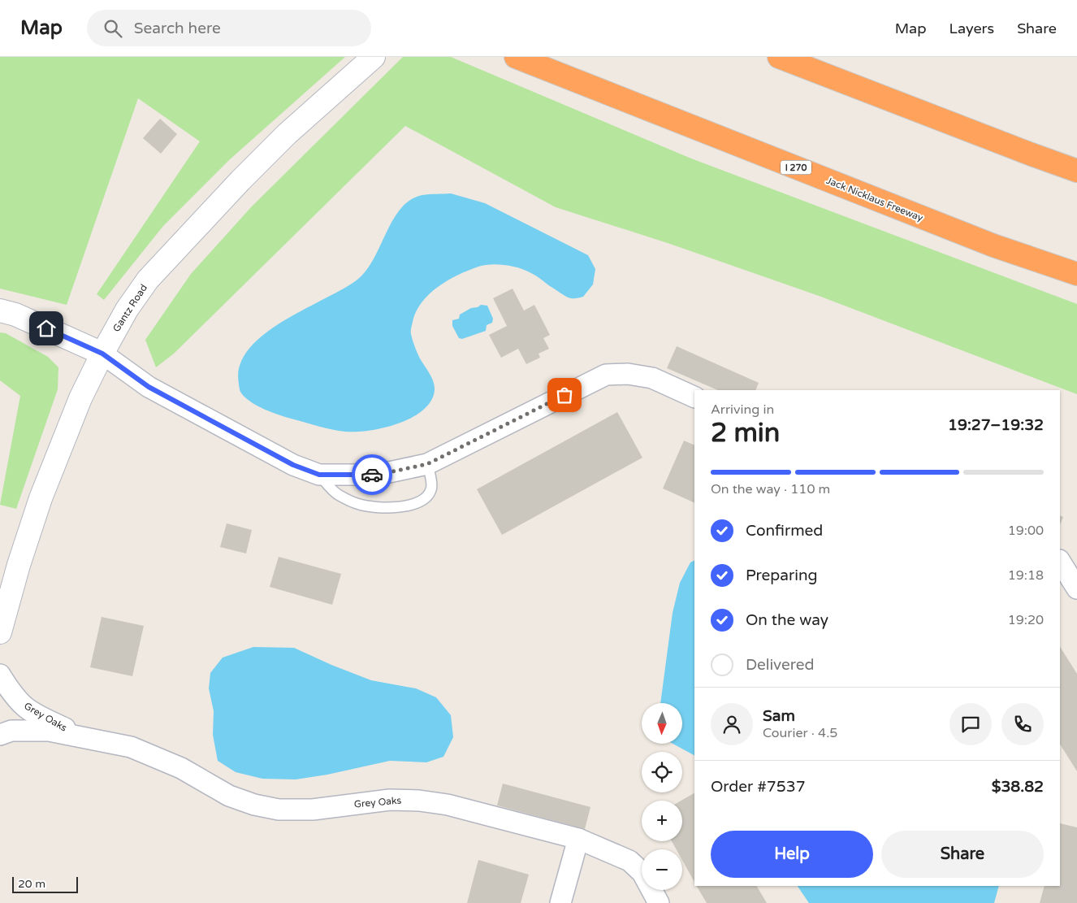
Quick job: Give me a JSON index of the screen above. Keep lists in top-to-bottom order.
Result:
{
  "streets": {
    "highway": ["I 270", "Jack Nicklaus Freeway"],
    "main road": ["Gantz Road"],
    "street": ["Grey Oaks"]
  },
  "scale_bar": "20 m",
  "north": "bottom",
  "page": {
    "header": "Map",
    "search": "Search here",
    "nav": ["Map", "Layers", "Share"],
    "heading": ["2 min", "Arriving in", "19:27–19:32"],
    "panel": [
      "Sam",
      "Courier · 4.5",
      "Order #7537",
      "$38.82"
    ],
    "bar": "On the way · 110 m",
    "list": [
      ["Confirmed", "19:00"],
      ["Preparing", "19:18"],
      ["On the way", "19:20"],
      "Delivered"
    ],
    "map_buttons": ["+", "−"],
    "buttons": ["Help", "Share"],
    "scale": "20 m"
  }
}
